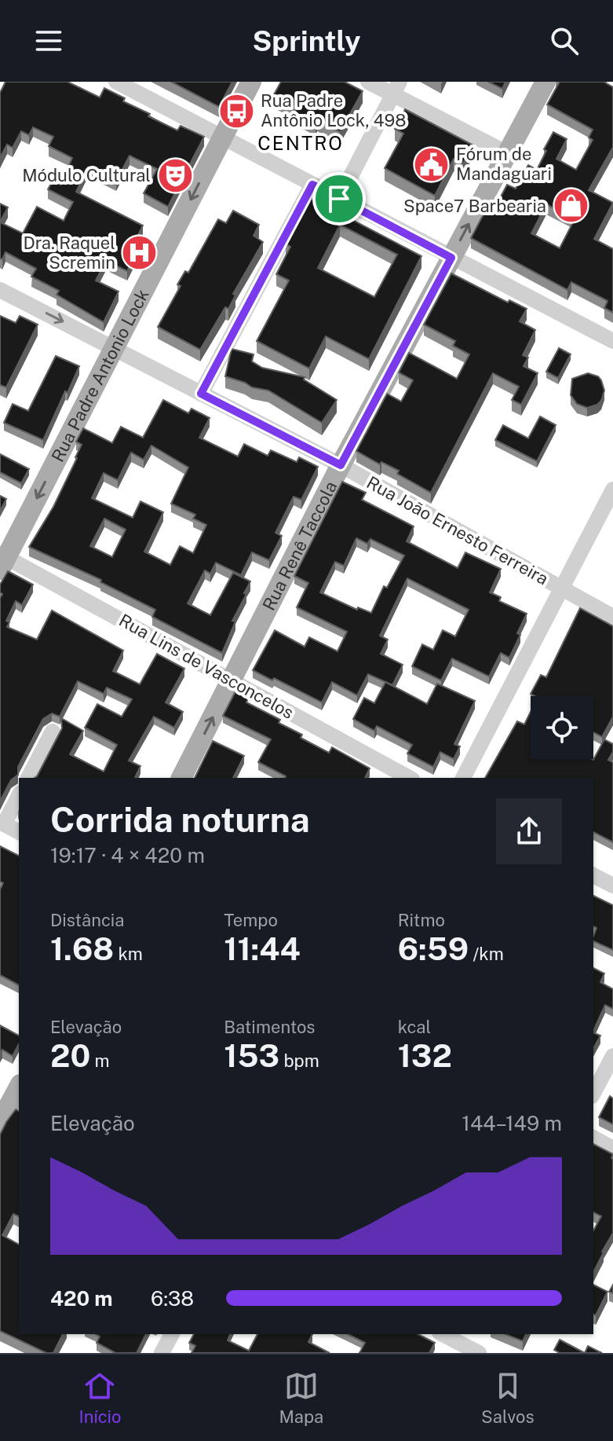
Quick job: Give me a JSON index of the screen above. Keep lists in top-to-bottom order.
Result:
{
  "streets": {
    "main road": ["Rua Padre Antonio Lock", "Rua Renê Taccola"],
    "street": ["Rua João Ernesto Ferreira", "Rua Lins de Vasconcelos"]
  },
  "crossings": [
    ["Rua Padre Antonio Lock", "Rua João Ernesto Ferreira"],
    ["Rua Padre Antonio Lock", "Rua Lins de Vasconcelos"],
    ["Rua João Ernesto Ferreira", "Rua Renê Taccola"],
    ["Rua Renê Taccola", "Rua Lins de Vasconcelos"]
  ],
  "one_way": ["Rua Padre Antonio Lock"],
  "districts": ["CENTRO"],
  "places": {
    "bus stop": ["Rua Padre Antônio Lock, 498"],
    "public building": ["Fórum de Mandaguari"],
    "theatre": ["Módulo Cultural"],
    "shop": ["Space7 Barbearia"],
    "hospital": ["Dra. Raquel Scremin"]
  },
  "page": {
    "header": "Sprintly",
    "heading": ["Corrida noturna", "19:17 · 4 × 420 m"],
    "stats": [
      ["Distância", "1.68 km"],
      ["Tempo", "11:44"],
      ["Ritmo", "6:59 /km"],
      ["Elevação", "20 m"],
      ["Batimentos", "153 bpm"],
      ["kcal", "132"]
    ],
    "chart": ["Elevação", "144–149 m"],
    "list": [
      {
        "name": "420 m",
        "note": "6:38"
      }
    ],
    "tabs": ["Início", "Mapa", "Salvos"]
  }
}
